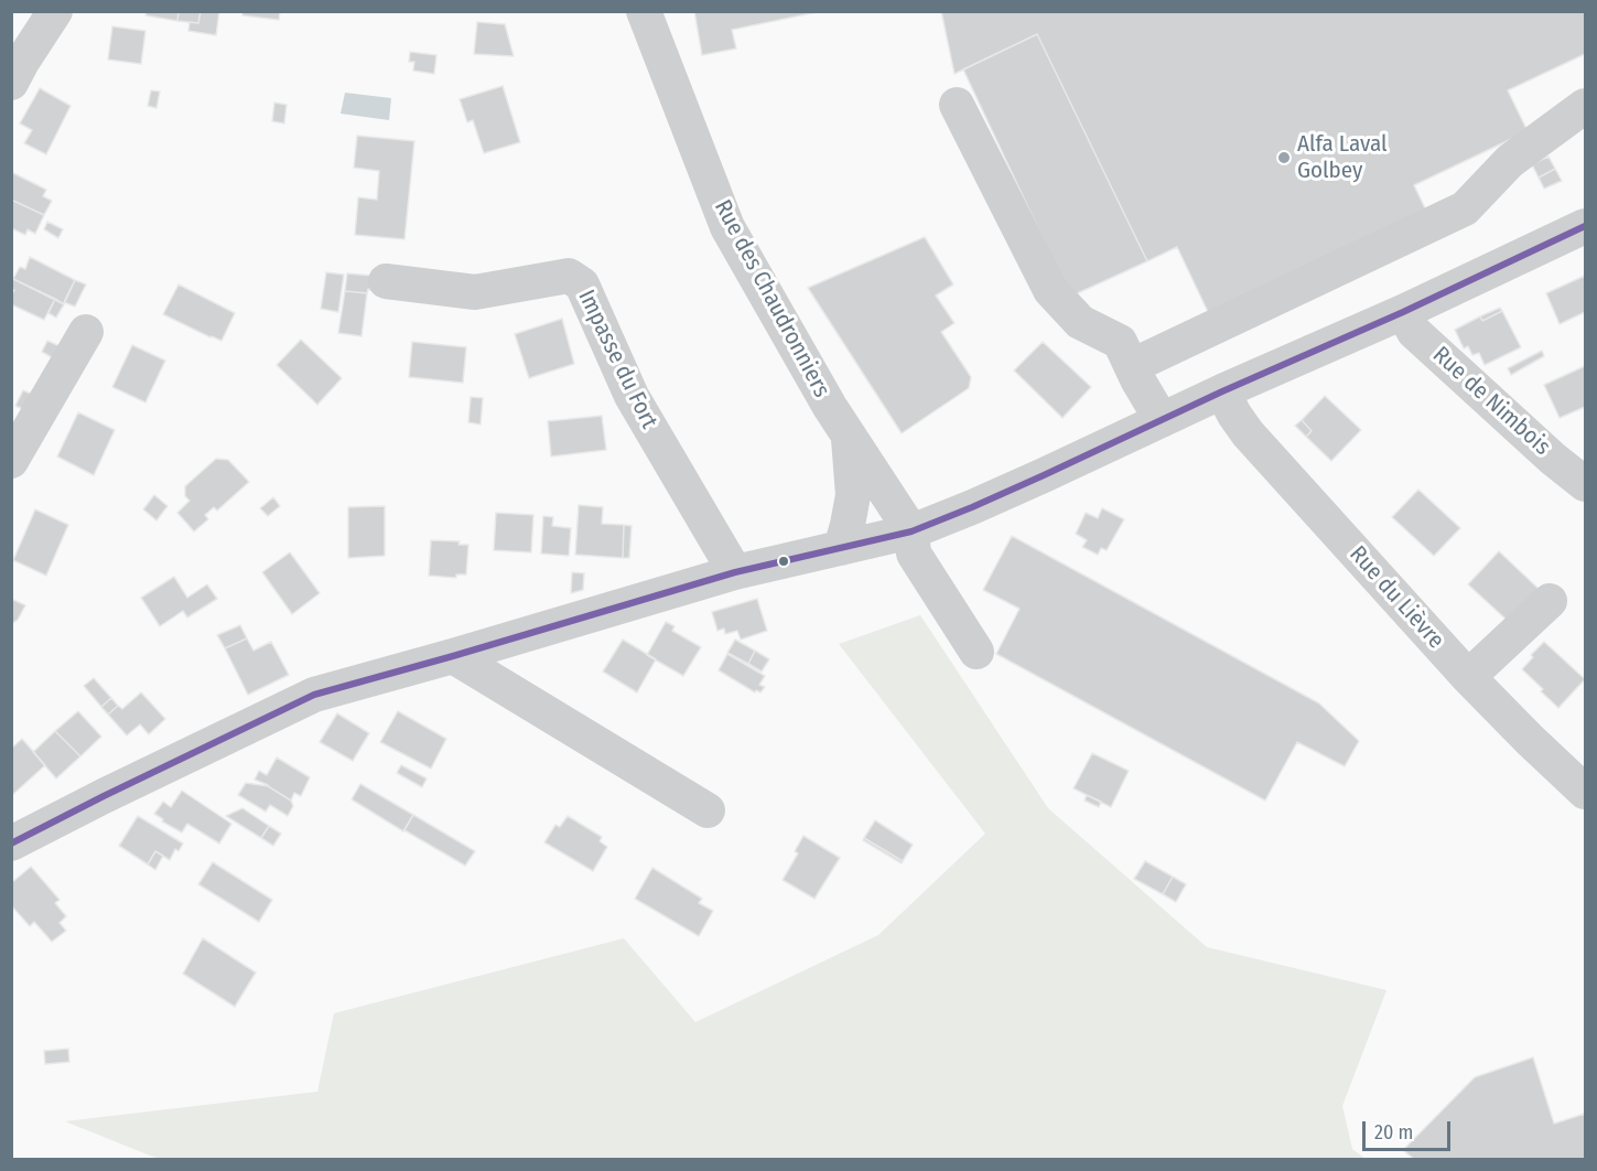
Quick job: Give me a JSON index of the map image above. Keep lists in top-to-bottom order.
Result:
{
  "streets": {
    "street": [
      "Rue des Chaudronniers",
      "Impasse du Fort",
      "Rue de Nimbois",
      "Rue du Lièvre"
    ]
  },
  "places": ["Alfa Laval Golbey"],
  "scale_bar": "20 m"
}
